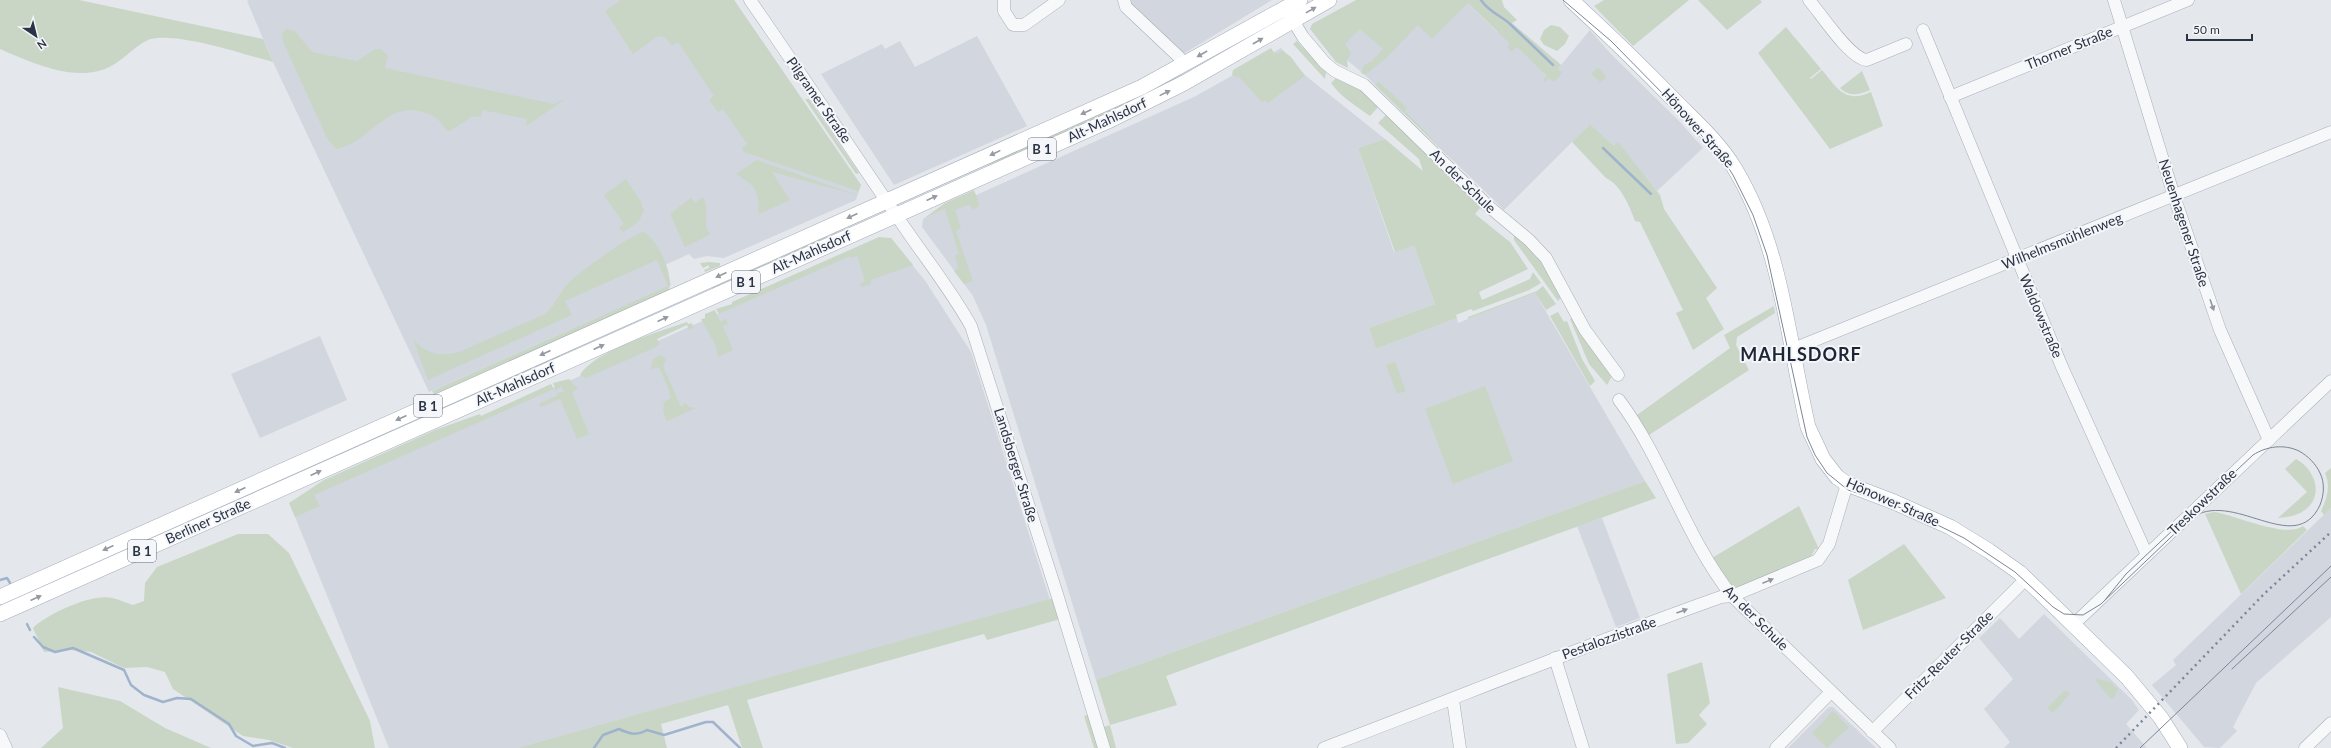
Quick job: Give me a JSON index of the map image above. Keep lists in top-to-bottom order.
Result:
{
  "streets": {
    "main road": [
      "Alt-Mahlsdorf",
      "Hönower Straße",
      "B 1",
      "Berliner Straße"
    ],
    "street": [
      "Thorner Straße",
      "Pilgramer Straße",
      "An der Schule",
      "Neuenhagener Straße",
      "Wilhelmsmühlenweg",
      "Waldowstraße",
      "Landsberger Straße",
      "Treskowstraße",
      "Pestalozzistraße",
      "Fritz-Reuter-Straße"
    ]
  },
  "crossings": [
    ["Thorner Straße", "Neuenhagener Straße"],
    ["Thorner Straße", "Waldowstraße"],
    ["Pilgramer Straße", "Alt-Mahlsdorf"],
    ["Pilgramer Straße", "Landsberger Straße"],
    ["Alt-Mahlsdorf", "An der Schule"],
    ["Alt-Mahlsdorf", "Landsberger Straße"],
    ["Alt-Mahlsdorf", "Berliner Straße"],
    ["Hönower Straße", "Wilhelmsmühlenweg"],
    ["Hönower Straße", "Treskowstraße"],
    ["Hönower Straße", "Pestalozzistraße"],
    ["Hönower Straße", "Fritz-Reuter-Straße"],
    ["An der Schule", "Pestalozzistraße"],
    ["An der Schule", "Fritz-Reuter-Straße"],
    ["Neuenhagener Straße", "Wilhelmsmühlenweg"],
    ["Neuenhagener Straße", "Treskowstraße"],
    ["Wilhelmsmühlenweg", "Waldowstraße"],
    ["Waldowstraße", "Treskowstraße"]
  ],
  "one_way": ["Neuenhagener Straße", "Pestalozzistraße"],
  "districts": ["MAHLSDORF"],
  "scale_bar": "50 m",
  "north": "bottom right"
}
